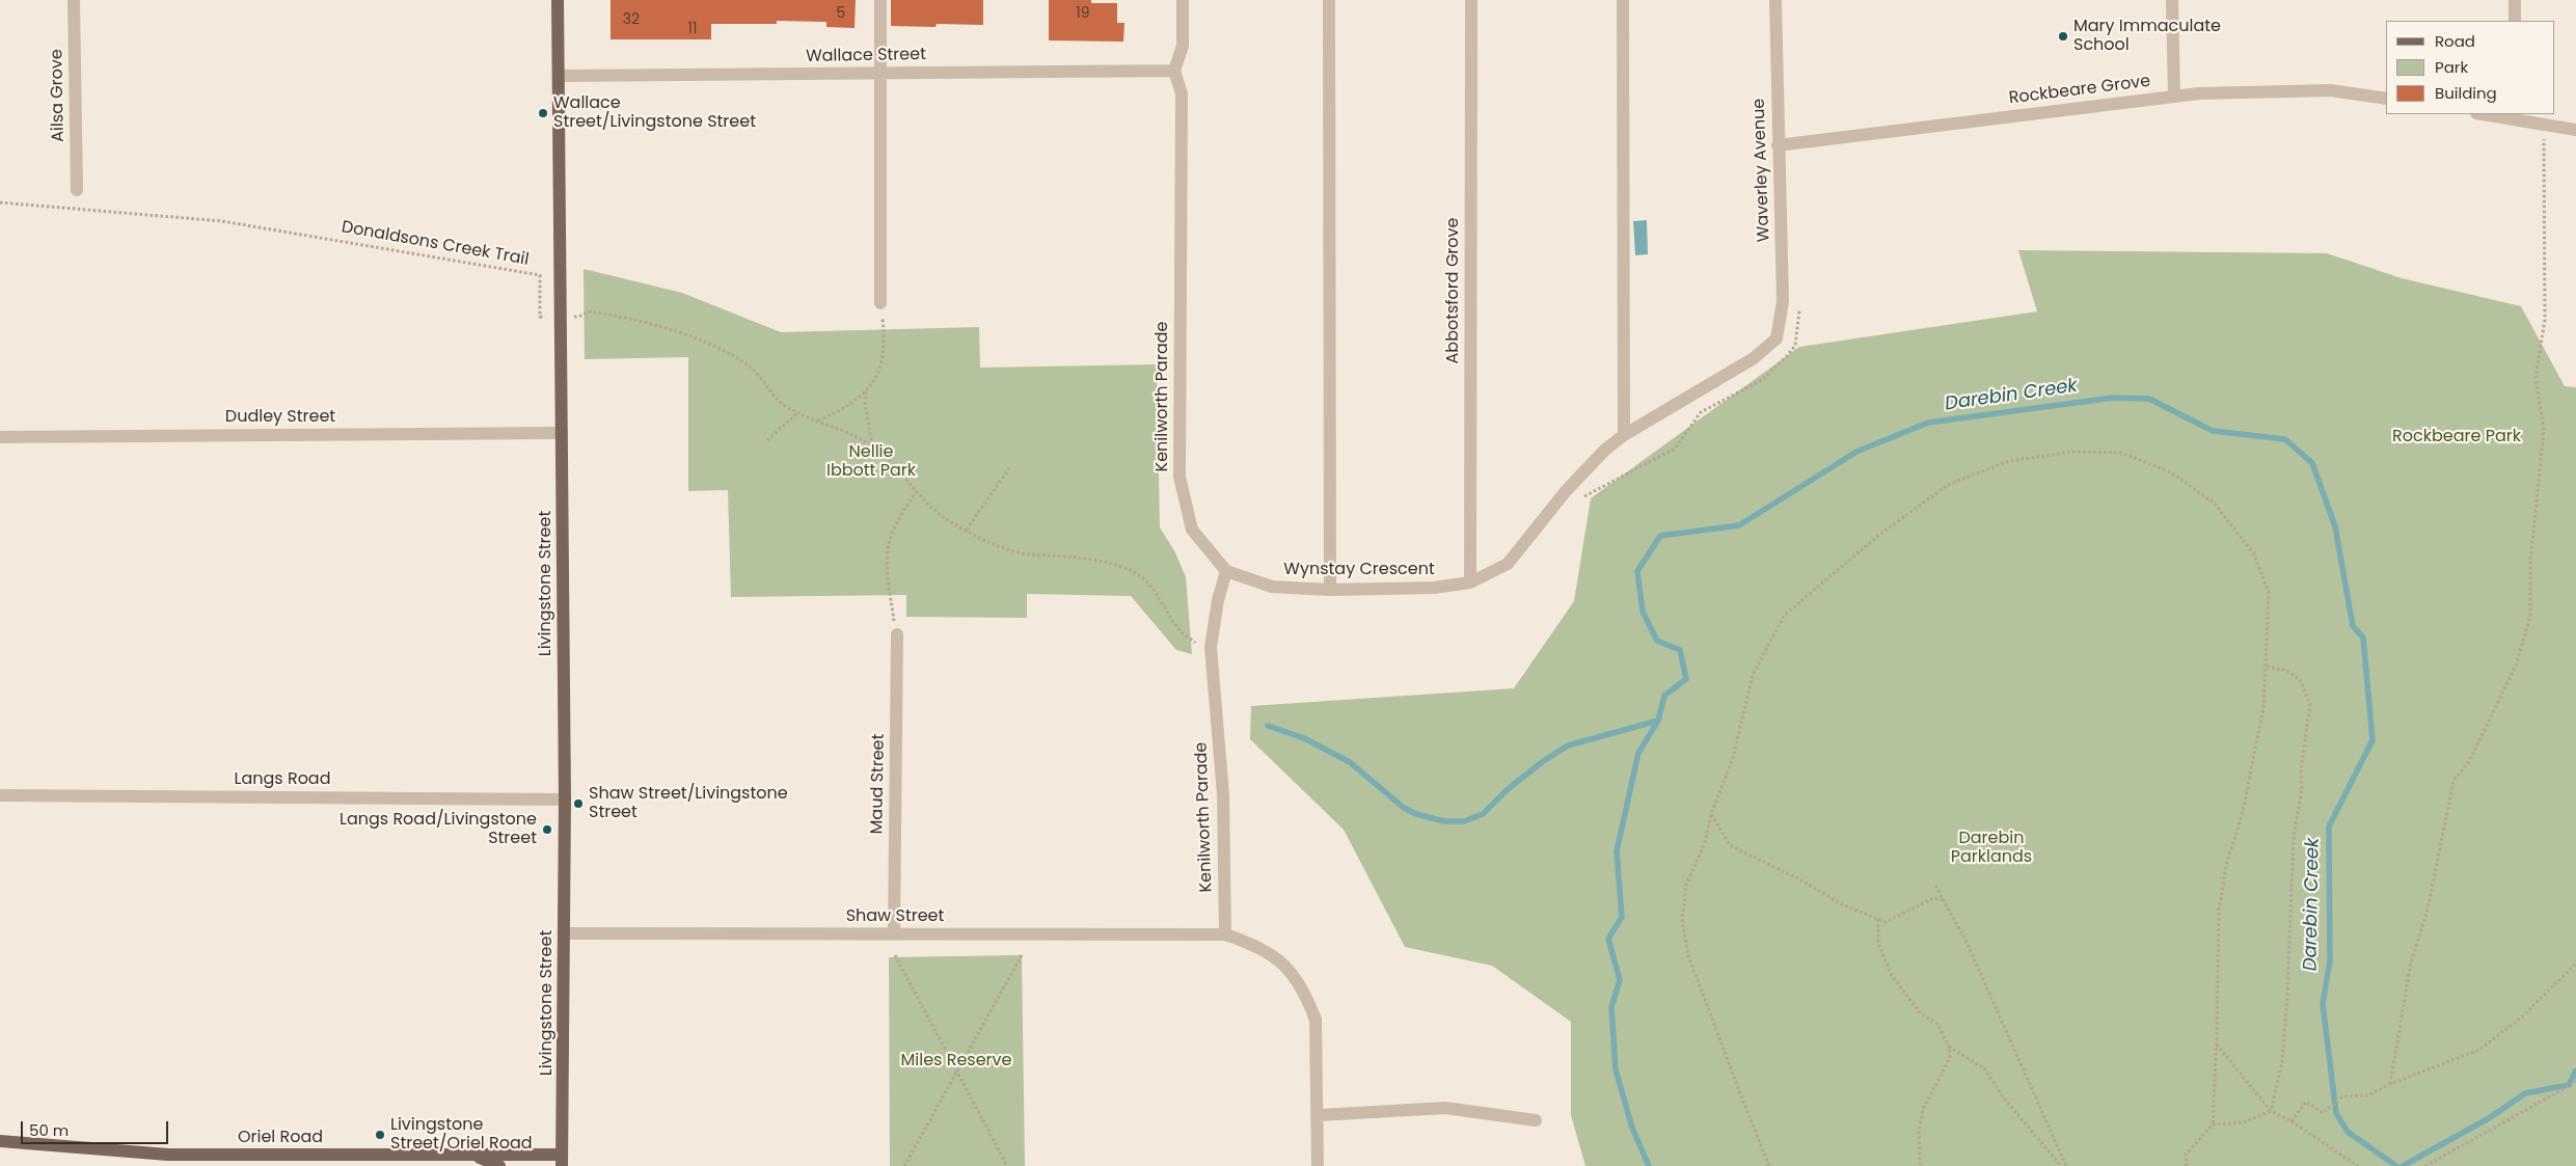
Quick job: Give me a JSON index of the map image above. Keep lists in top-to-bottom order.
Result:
{
  "streets": {
    "main road": ["Livingstone Street", "Oriel Road"],
    "street": [
      "Wallace Street",
      "Rockbeare Grove",
      "Ailsa Grove",
      "Waverley Avenue",
      "Abbotsford Grove",
      "Kenilworth Parade",
      "Dudley Street",
      "Wynstay Crescent",
      "Langs Road",
      "Maud Street",
      "Shaw Street"
    ],
    "path": ["Donaldsons Creek Trail"]
  },
  "crossings": [
    ["Wallace Street", "Kenilworth Parade"],
    ["Wallace Street", "Livingstone Street"],
    ["Rockbeare Grove", "Waverley Avenue"],
    ["Waverley Avenue", "Wynstay Crescent"],
    ["Donaldsons Creek Trail", "Kenilworth Parade"],
    ["Donaldsons Creek Trail", "Livingstone Street"],
    ["Abbotsford Grove", "Wynstay Crescent"],
    ["Kenilworth Parade", "Wynstay Crescent"],
    ["Kenilworth Parade", "Shaw Street"],
    ["Dudley Street", "Livingstone Street"],
    ["Livingstone Street", "Langs Road"],
    ["Livingstone Street", "Shaw Street"],
    ["Livingstone Street", "Oriel Road"],
    ["Maud Street", "Shaw Street"]
  ],
  "water": ["Darebin Creek"],
  "parks": [
    "Rockbeare Park",
    "Nellie Ibbott Park",
    "Darebin Parklands",
    "Miles Reserve"
  ],
  "places": [
    "Mary Immaculate School",
    "Wallace Street/Livingstone Street",
    "Shaw Street/Livingstone Street",
    "Langs Road/Livingstone Street",
    "Livingstone Street/Oriel Road"
  ],
  "house_numbers": [
    "5",
    "19",
    "32",
    "11"
  ],
  "legend": ["Road", "Park", "Building"],
  "scale_bar": "50 m"
}
